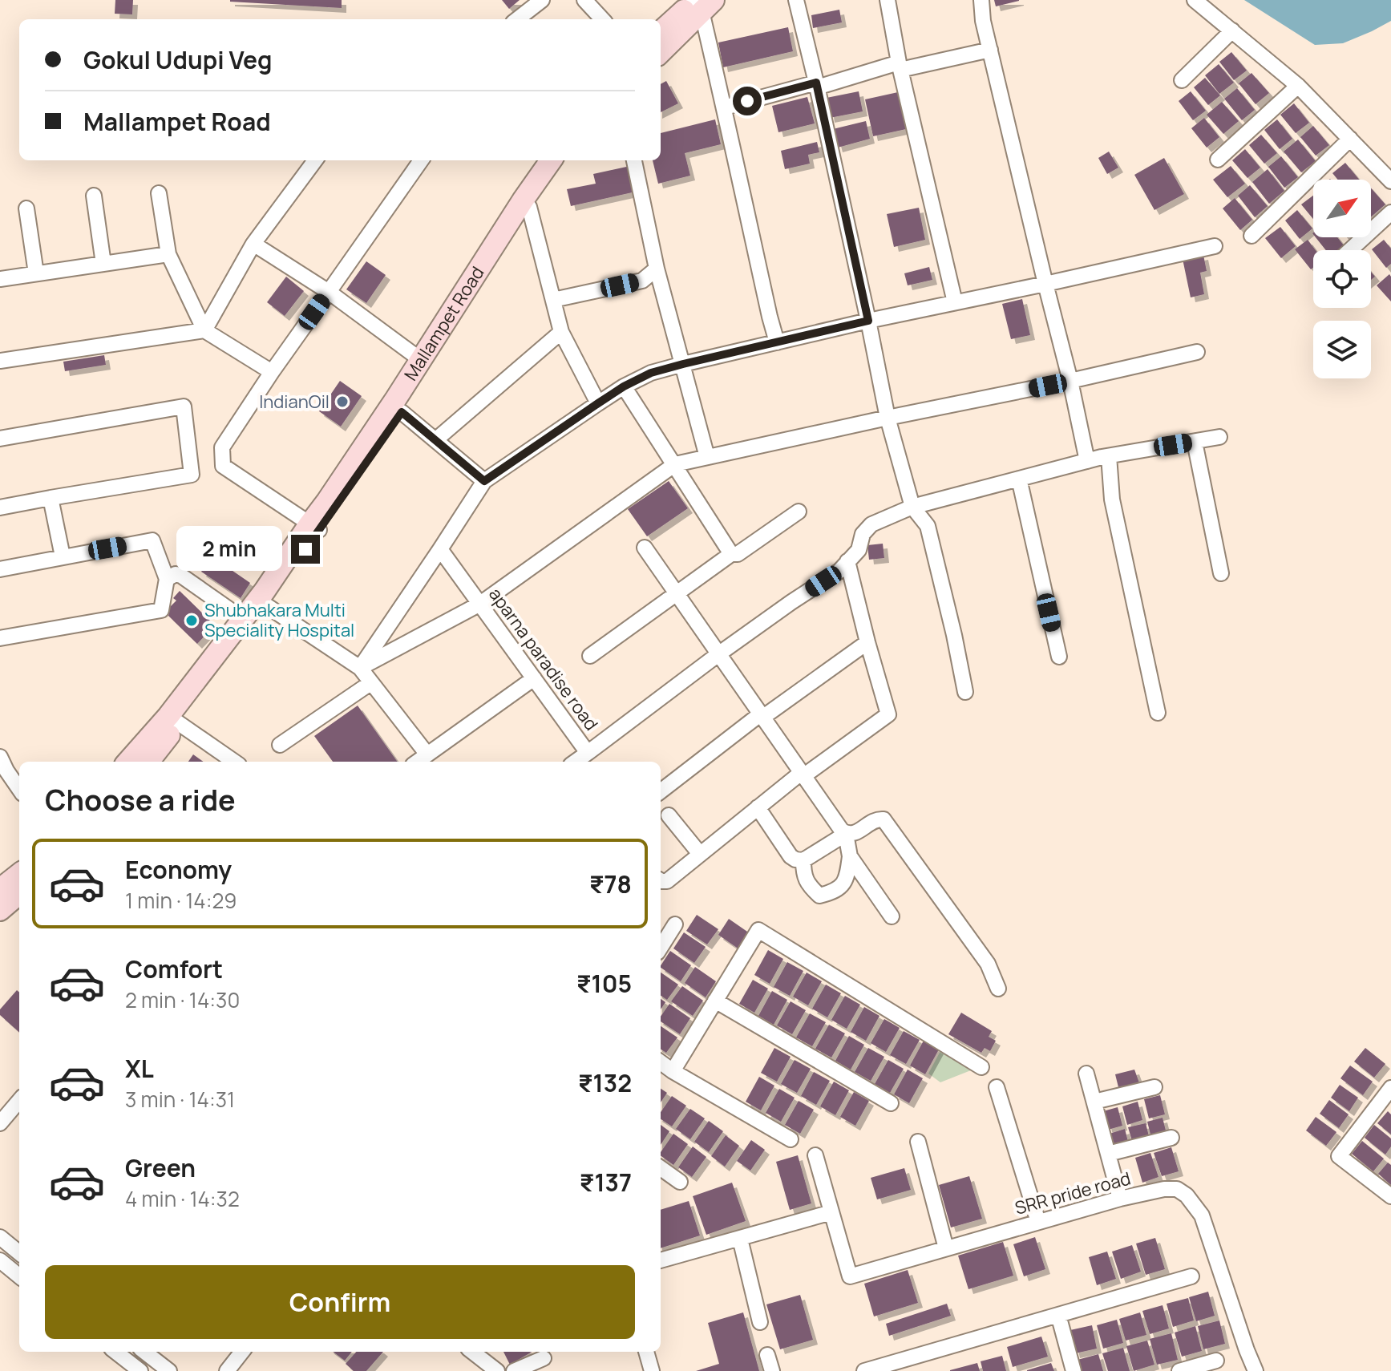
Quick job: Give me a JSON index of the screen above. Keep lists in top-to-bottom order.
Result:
{
  "streets": {
    "main road": ["Mallampet Road"],
    "street": ["aparna paradise road", "SRR pride road"]
  },
  "places": ["IndianOil", "Shubhakara Multi Speciality Hospital"],
  "north": "top right",
  "page": {
    "banner": ["Gokul Udupi Veg", "Mallampet Road"],
    "bubble": "2 min",
    "heading": "Choose a ride",
    "list": [
      {
        "name": "Economy",
        "note": "1 min · 14:29",
        "value": "₹78"
      },
      {
        "name": "Comfort",
        "note": "2 min · 14:30",
        "value": "₹105"
      },
      {
        "name": "XL",
        "note": "3 min · 14:31",
        "value": "₹132"
      },
      {
        "name": "Green",
        "note": "4 min · 14:32",
        "value": "₹137"
      }
    ],
    "buttons": "Confirm"
  }
}
